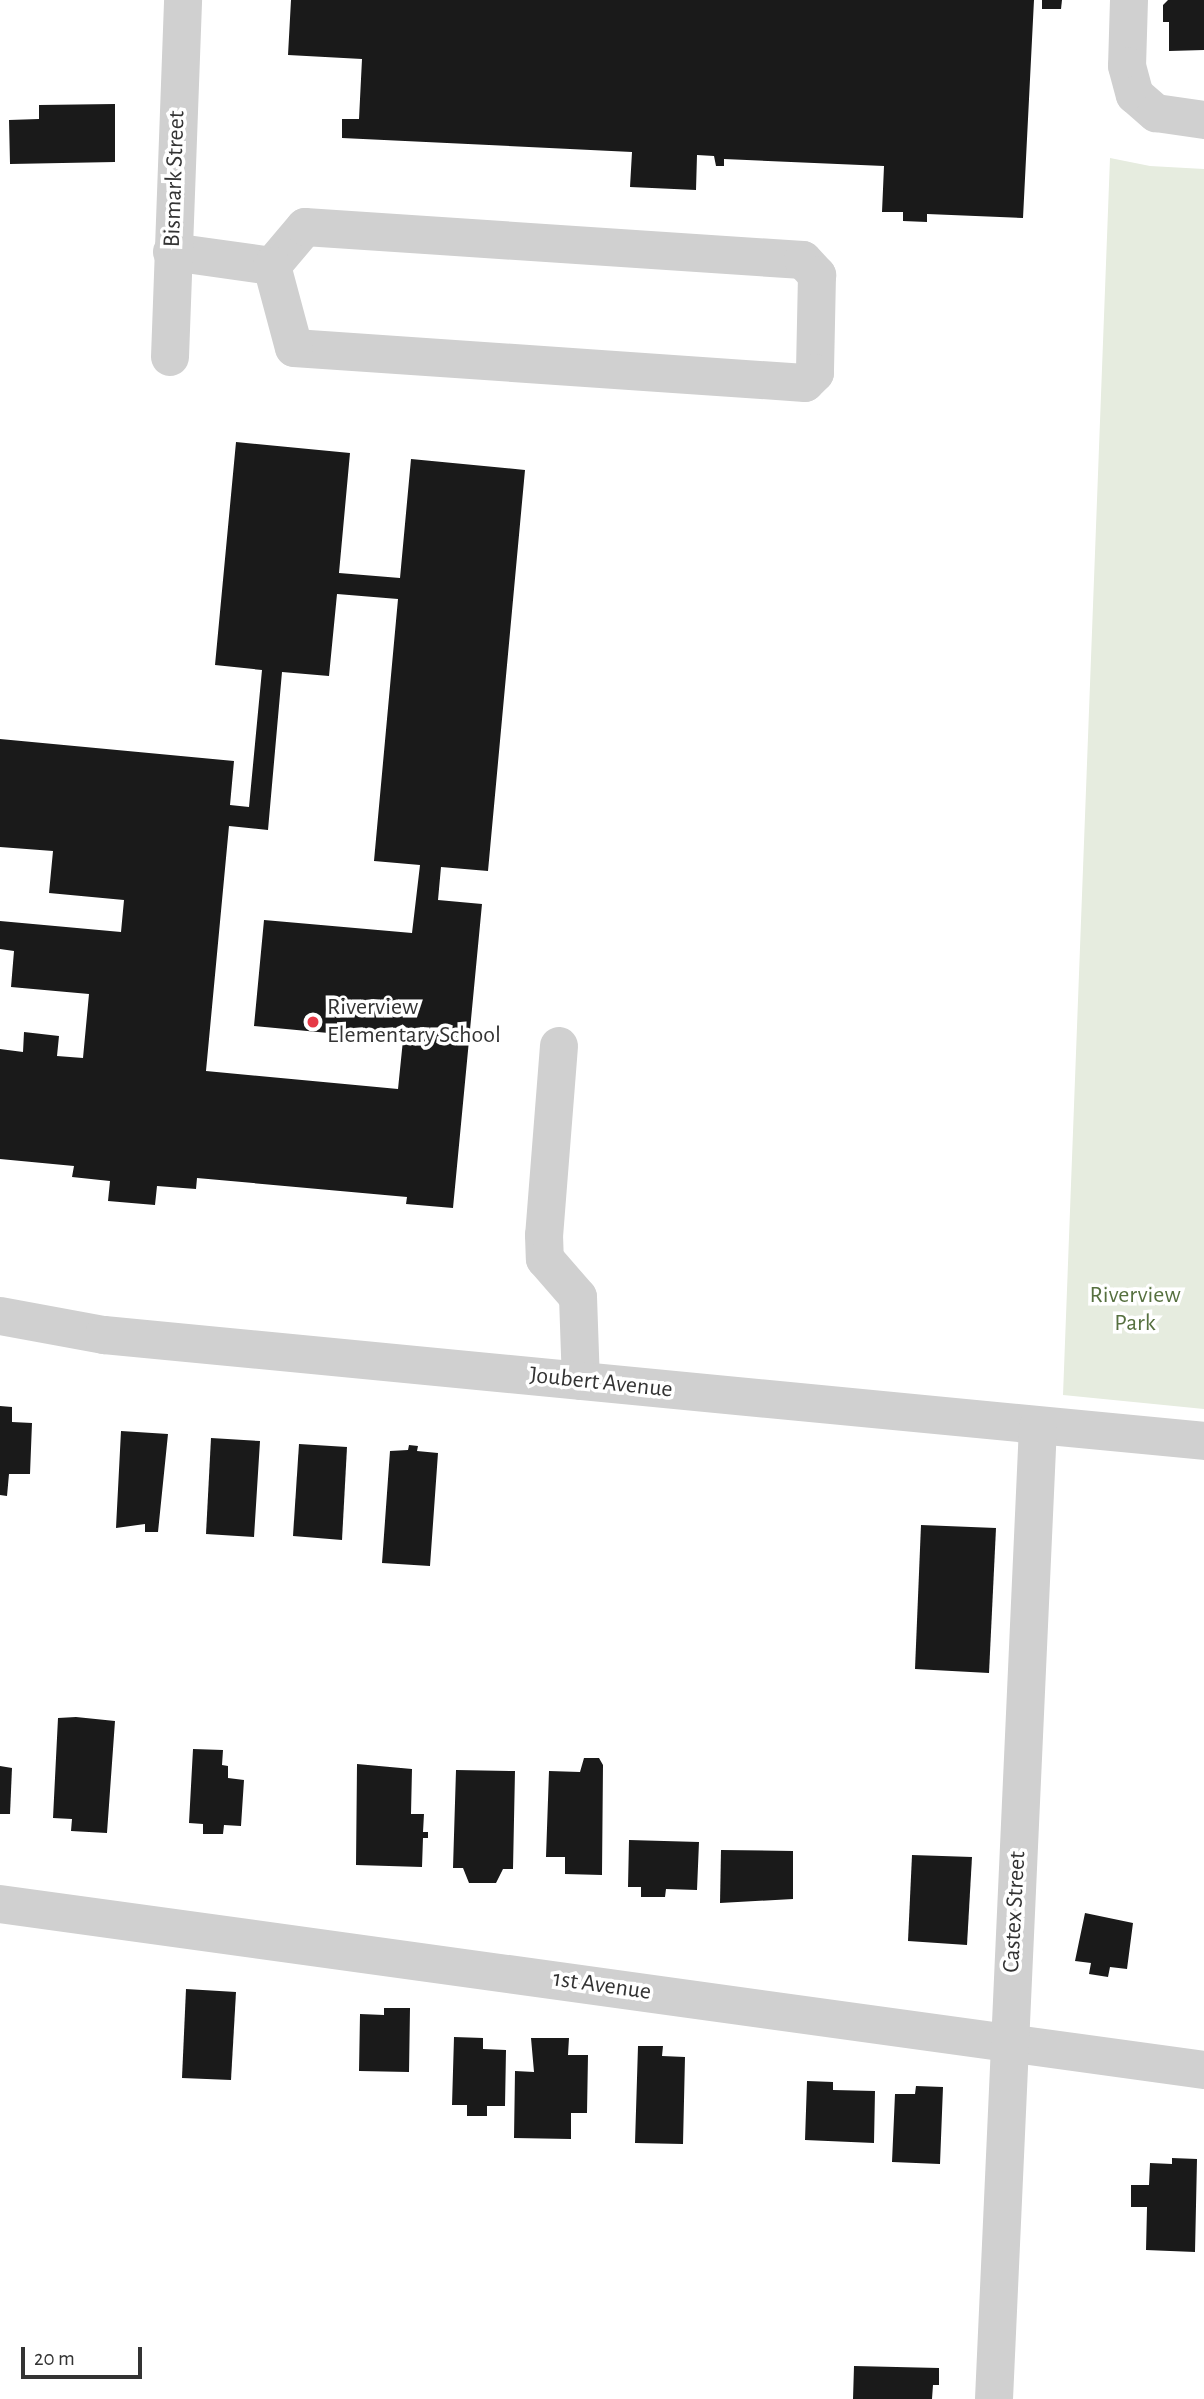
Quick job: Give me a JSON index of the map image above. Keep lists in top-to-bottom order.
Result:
{
  "streets": {
    "street": [
      "Bismark Street",
      "Joubert Avenue",
      "Castex Street",
      "1st Avenue"
    ]
  },
  "crossings": [
    ["Joubert Avenue", "Castex Street"],
    ["Castex Street", "1st Avenue"]
  ],
  "parks": ["Riverview Park"],
  "places": ["Riverview Elementary School"],
  "scale_bar": "20 m"
}
